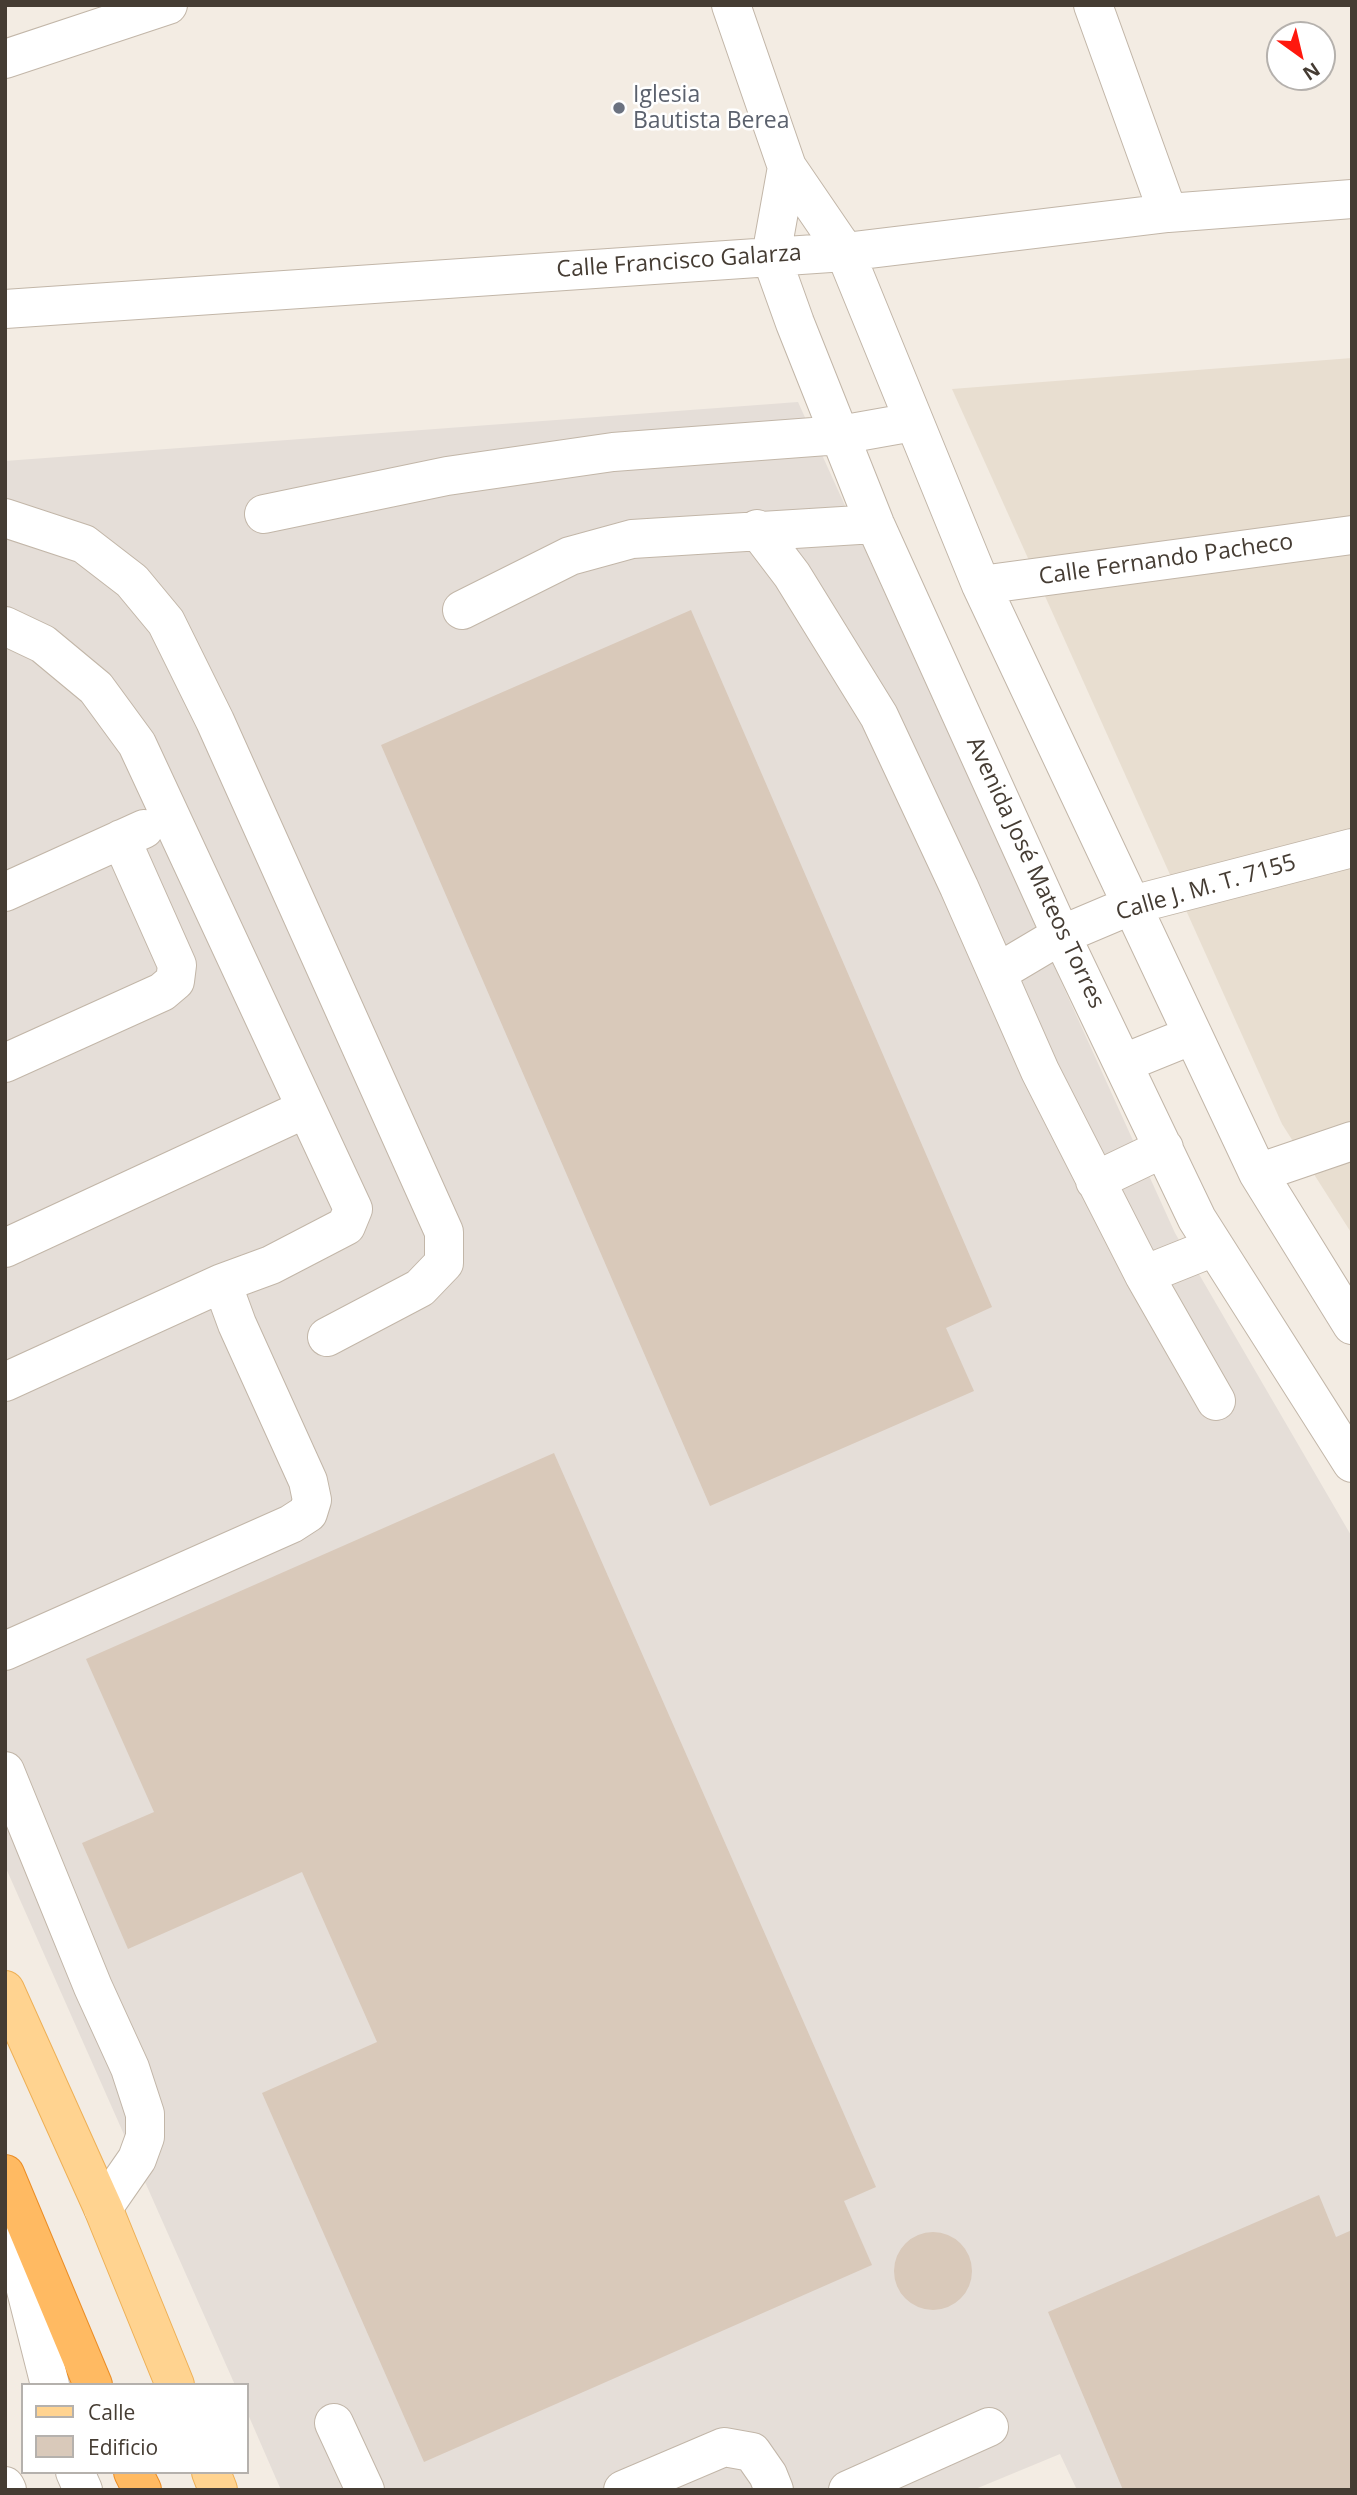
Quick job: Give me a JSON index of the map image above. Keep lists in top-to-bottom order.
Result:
{
  "streets": {
    "street": [
      "Calle Francisco Galarza",
      "Calle Fernando Pacheco",
      "Avenida José Mateos Torres",
      "Calle J. M. T. 7155"
    ]
  },
  "crossings": [
    ["Calle Francisco Galarza", "Avenida José Mateos Torres"],
    ["Avenida José Mateos Torres", "Calle J. M. T. 7155"]
  ],
  "places": ["Iglesia Bautista Berea"],
  "legend": ["Calle", "Edificio"],
  "north": "bottom right"
}
